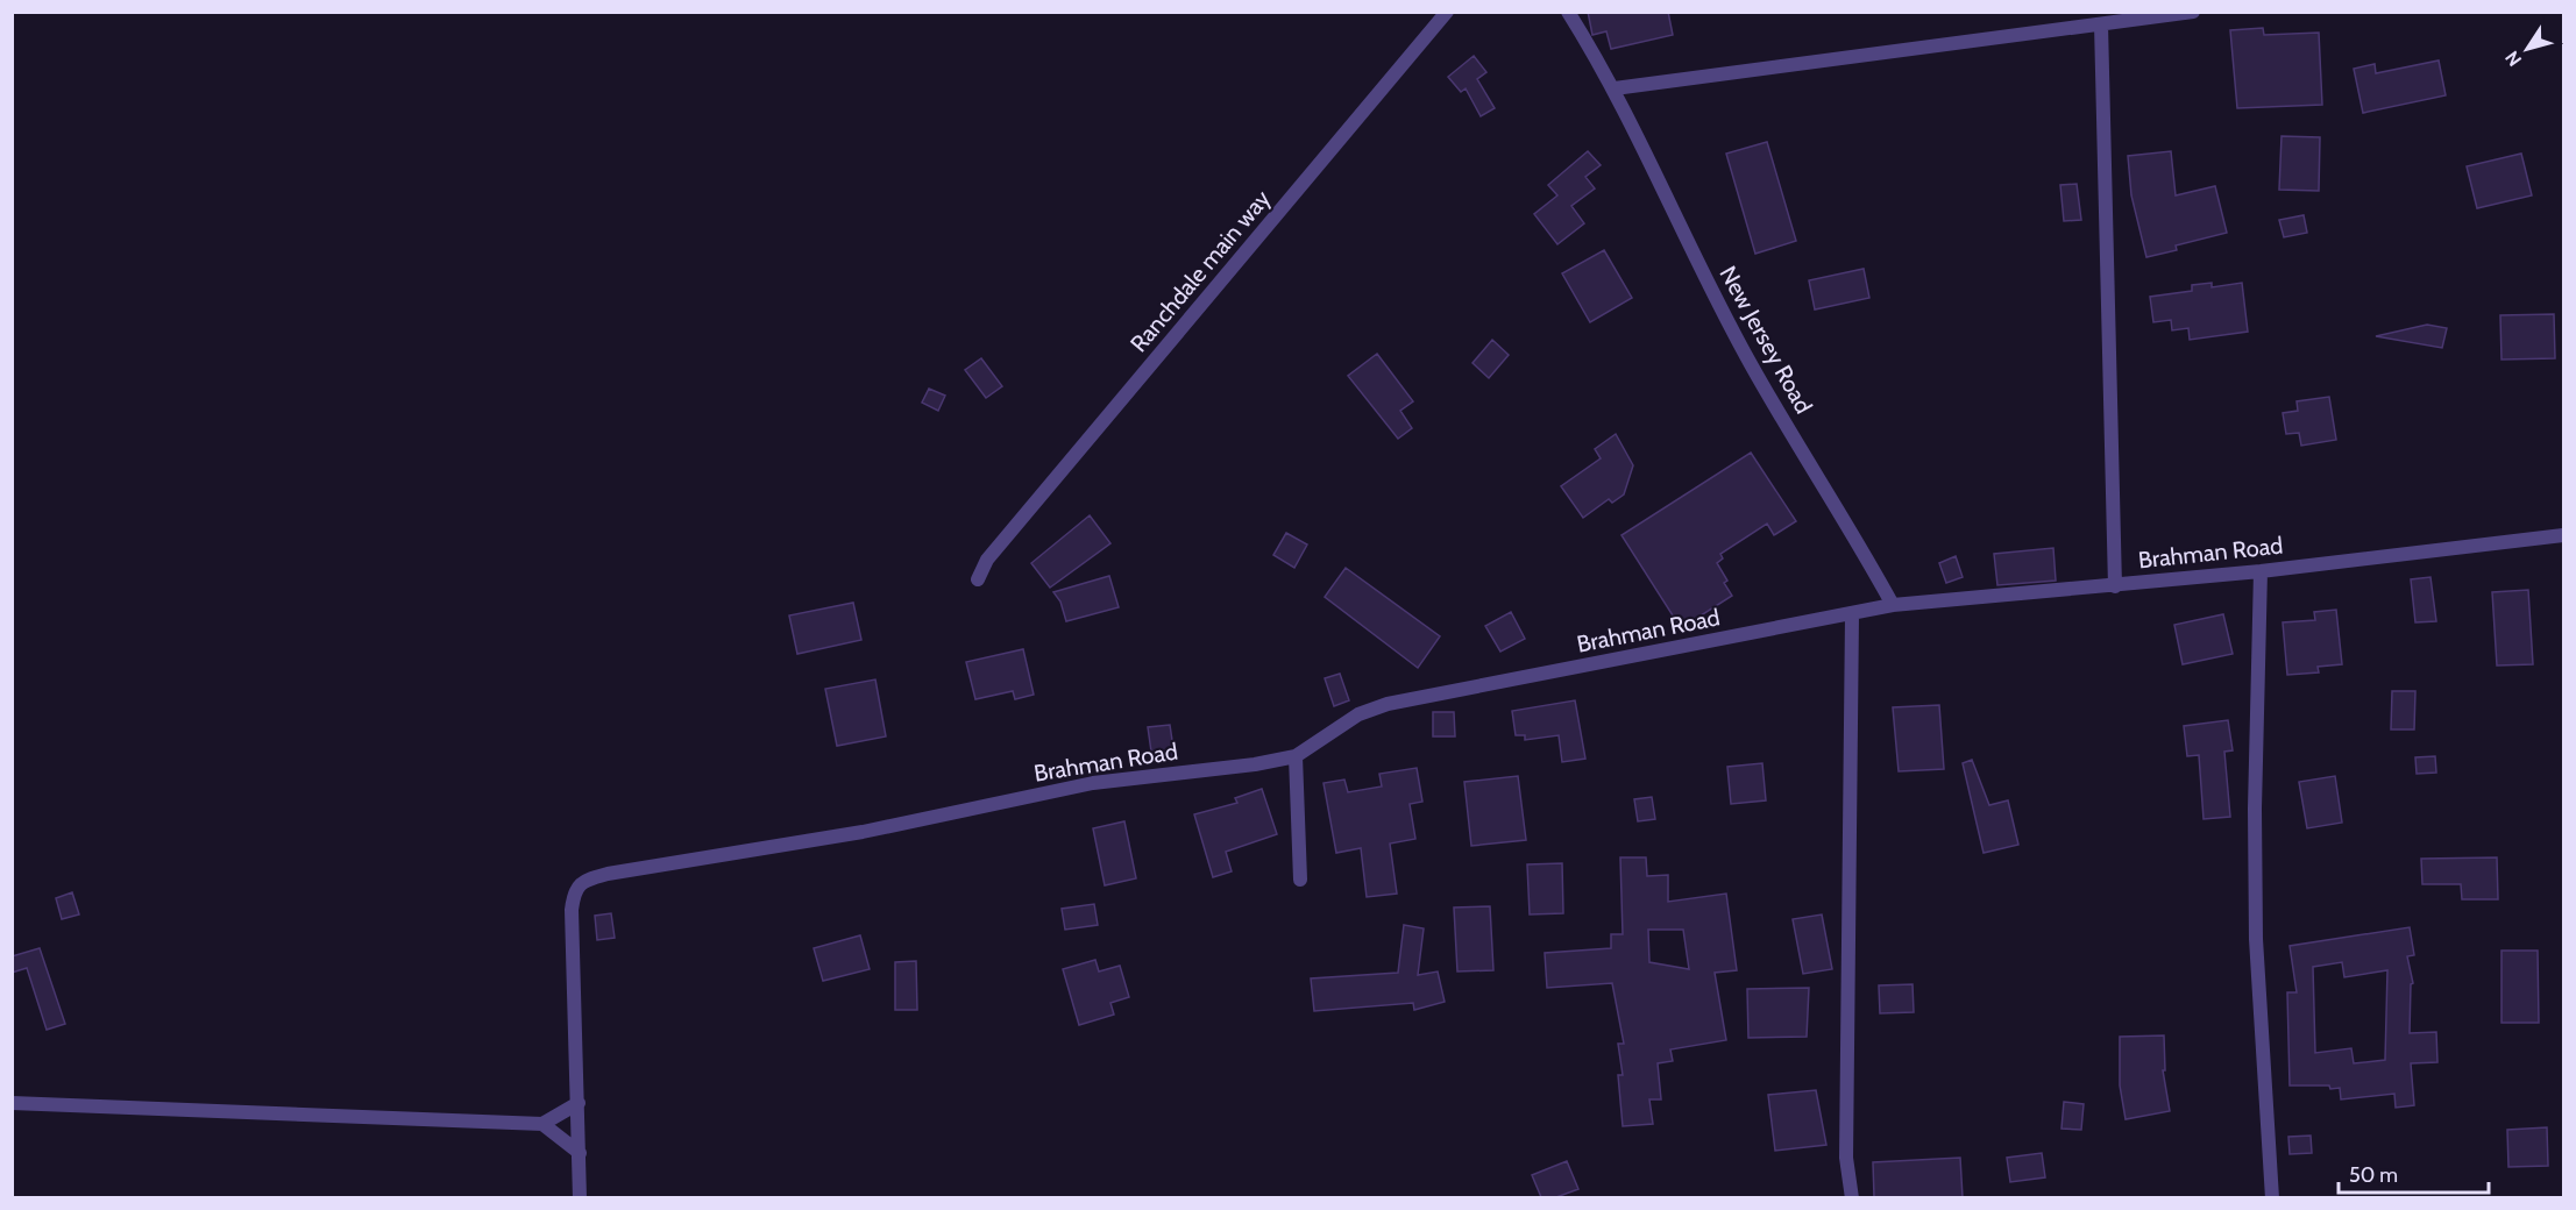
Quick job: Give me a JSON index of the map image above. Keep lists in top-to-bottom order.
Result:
{
  "streets": {
    "street": ["Ranchdale main way", "New Jersey Road", "Brahman Road"]
  },
  "crossings": [
    ["New Jersey Road", "Brahman Road"]
  ],
  "scale_bar": "50 m",
  "north": "bottom left"
}
